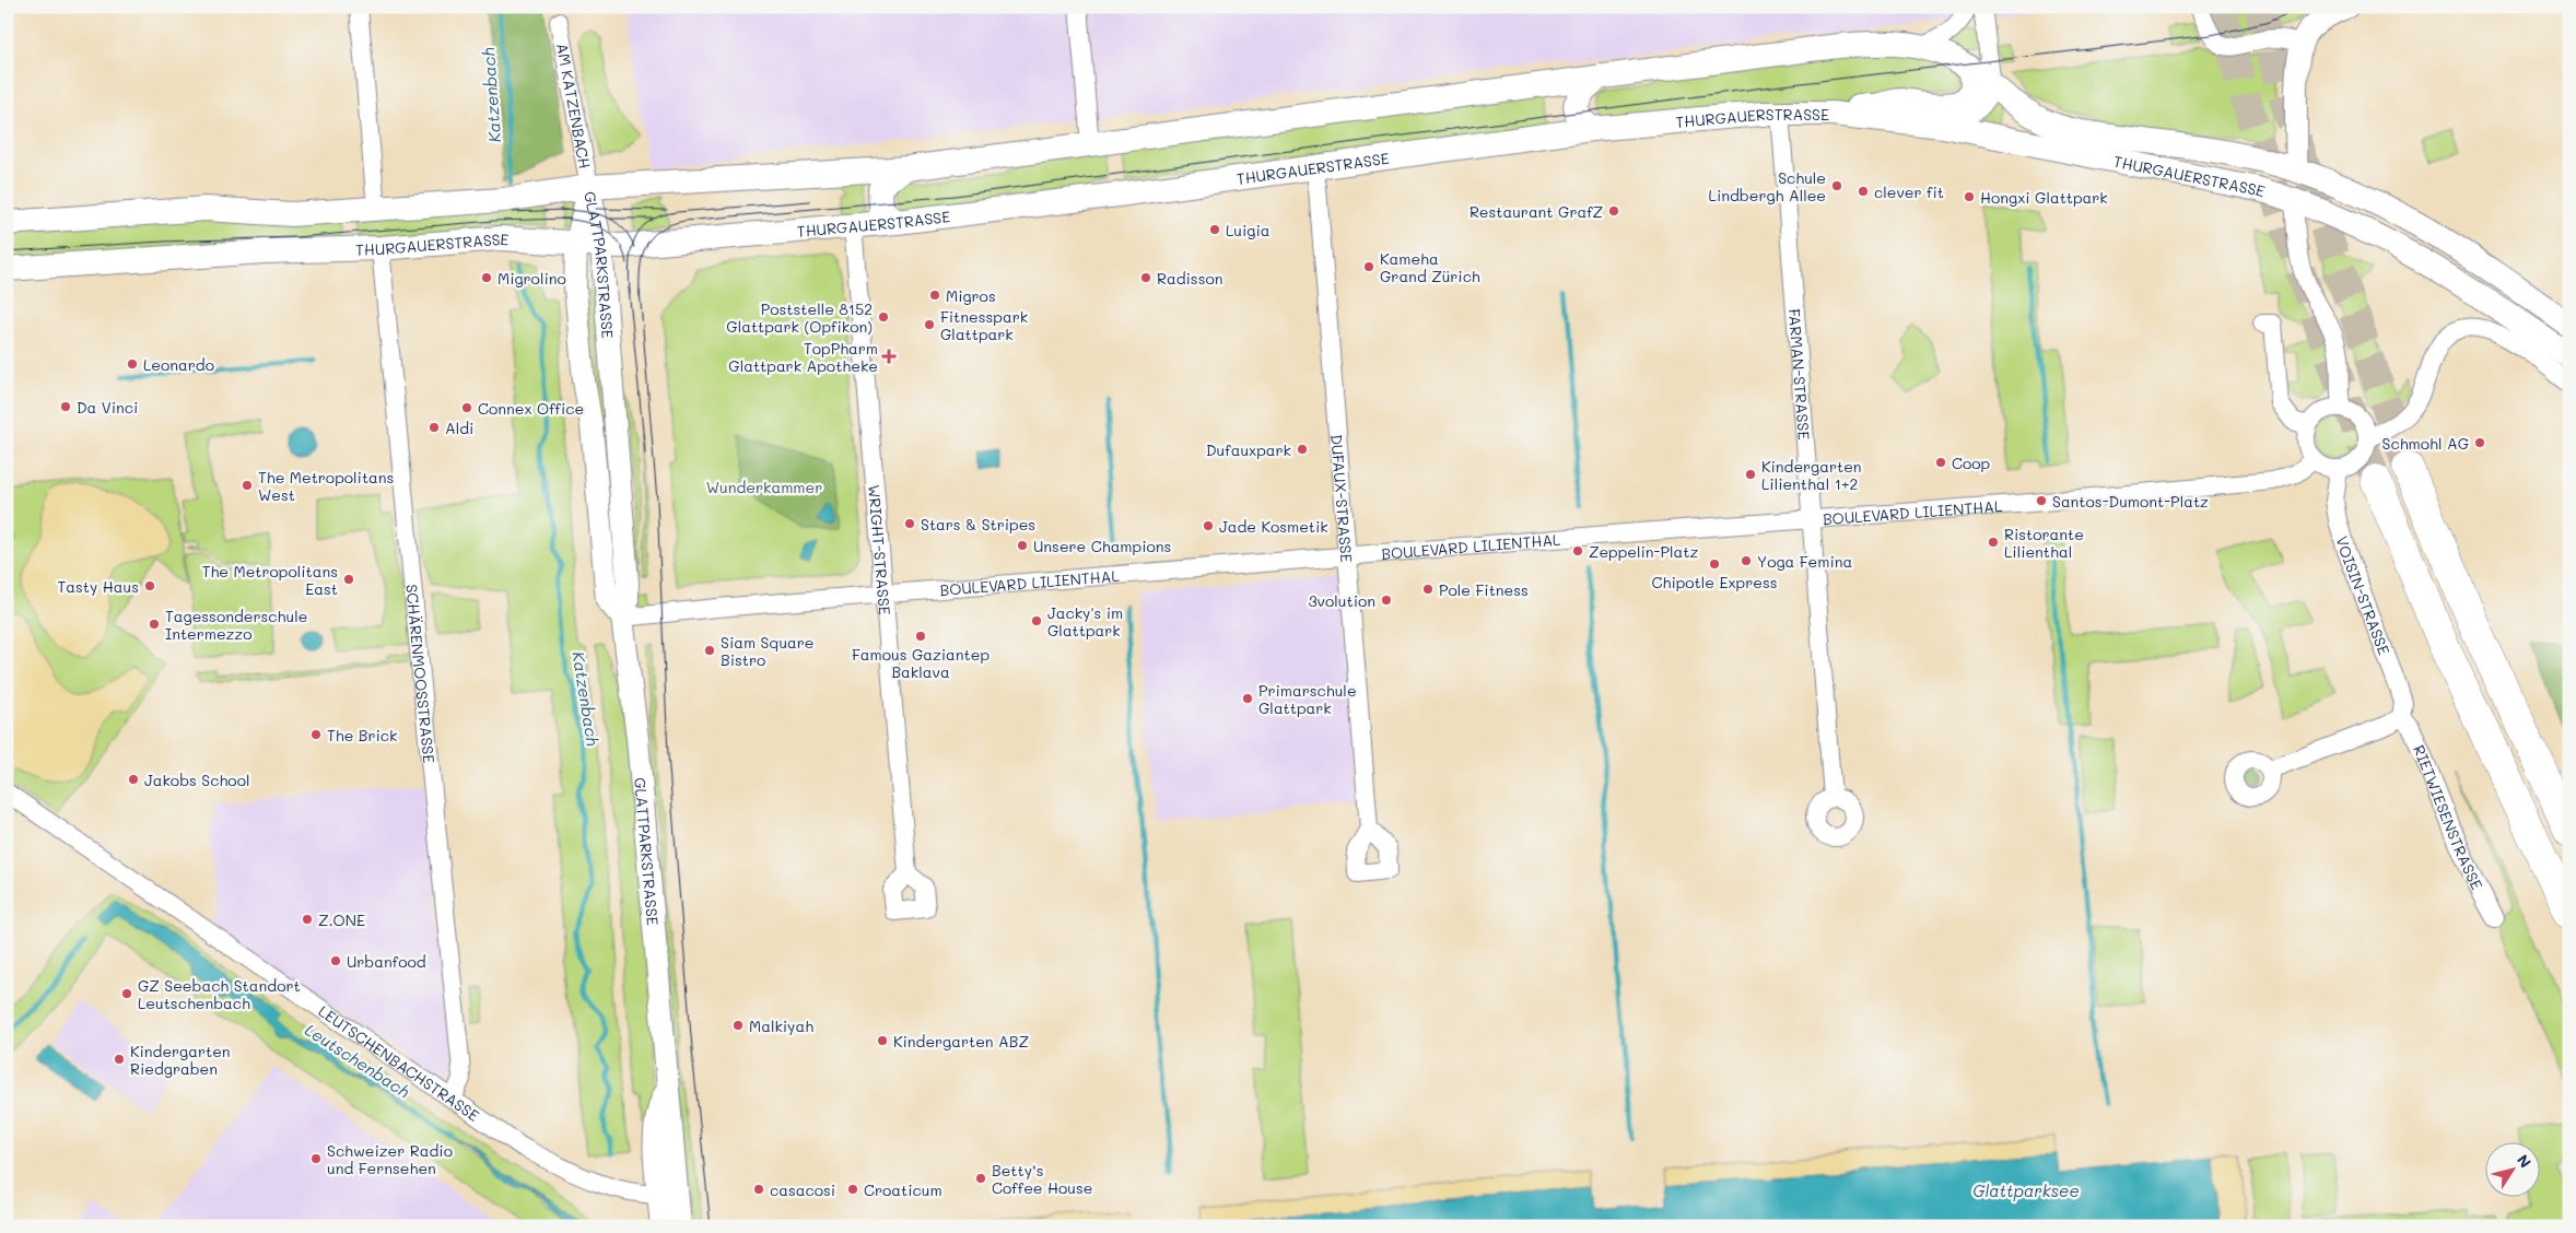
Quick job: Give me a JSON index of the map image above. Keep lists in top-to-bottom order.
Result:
{
  "streets": {
    "main road": ["THURGAUERSTRASSE"],
    "street": [
      "AM KATZENBACH",
      "GLATTPARKSTRASSE",
      "FARMAN-STRASSE",
      "DUFAUX-STRASSE",
      "BOULEVARD LILIENTHAL",
      "WRIGHT-STRASSE",
      "VOISIN-STRASSE",
      "SCHÄRENMOOSSTRASSE",
      "RIETWIESENSTRASSE",
      "LEUTSCHENBACHSTRASSE"
    ]
  },
  "crossings": [
    ["AM KATZENBACH", "THURGAUERSTRASSE"],
    ["AM KATZENBACH", "GLATTPARKSTRASSE"],
    ["THURGAUERSTRASSE", "GLATTPARKSTRASSE"],
    ["THURGAUERSTRASSE", "FARMAN-STRASSE"],
    ["THURGAUERSTRASSE", "DUFAUX-STRASSE"],
    ["THURGAUERSTRASSE", "WRIGHT-STRASSE"],
    ["THURGAUERSTRASSE", "SCHÄRENMOOSSTRASSE"],
    ["GLATTPARKSTRASSE", "BOULEVARD LILIENTHAL"],
    ["GLATTPARKSTRASSE", "LEUTSCHENBACHSTRASSE"],
    ["FARMAN-STRASSE", "BOULEVARD LILIENTHAL"],
    ["DUFAUX-STRASSE", "BOULEVARD LILIENTHAL"],
    ["BOULEVARD LILIENTHAL", "WRIGHT-STRASSE"],
    ["BOULEVARD LILIENTHAL", "VOISIN-STRASSE"],
    ["VOISIN-STRASSE", "RIETWIESENSTRASSE"],
    ["SCHÄRENMOOSSTRASSE", "LEUTSCHENBACHSTRASSE"]
  ],
  "water": ["Katzenbach", "Leutschenbach", "Glattparksee"],
  "parks": ["Wunderkammer"],
  "places": {
    "other": [
      "Schule Lindbergh Allee",
      "clever fit",
      "Hongxi Glattpark",
      "Restaurant GrafZ",
      "Luigia",
      "Kameha Grand Zürich",
      "Migrolino",
      "Radisson",
      "Migros",
      "Poststelle 8152 Glattpark (Opfikon)",
      "Fitnesspark Glattpark",
      "Leonardo",
      "Da Vinci",
      "Connex Office",
      "Aldi",
      "Schmohl AG",
      "Dufauxpark",
      "Coop",
      "Kindergarten Lilienthal 1+2",
      "The Metropolitans West",
      "Santos-Dumont-Platz",
      "Stars & Stripes",
      "Jade Kosmetik",
      "Ristorante Lilienthal",
      "Unsere Champions",
      "Zeppelin-Platz",
      "Yoga Femina",
      "Chipotle Express",
      "The Metropolitans East",
      "Tasty Haus",
      "Pole Fitness",
      "3volution",
      "Jacky's im Glattpark",
      "Tagessonderschule Intermezzo",
      "Famous Gaziantep Baklava",
      "Siam Square Bistro",
      "Primarschule Glattpark",
      "The Brick",
      "Jakobs School",
      "Z.ONE",
      "Urbanfood",
      "GZ Seebach Standort Leutschenbach",
      "Malkiyah",
      "Kindergarten ABZ",
      "Kindergarten Riedgraben",
      "Schweizer Radio und Fernsehen",
      "Betty‘s Coffee House",
      "casacosi",
      "Croaticum"
    ],
    "health": ["TopPharm Glattpark Apotheke"]
  },
  "north": "top right"
}
